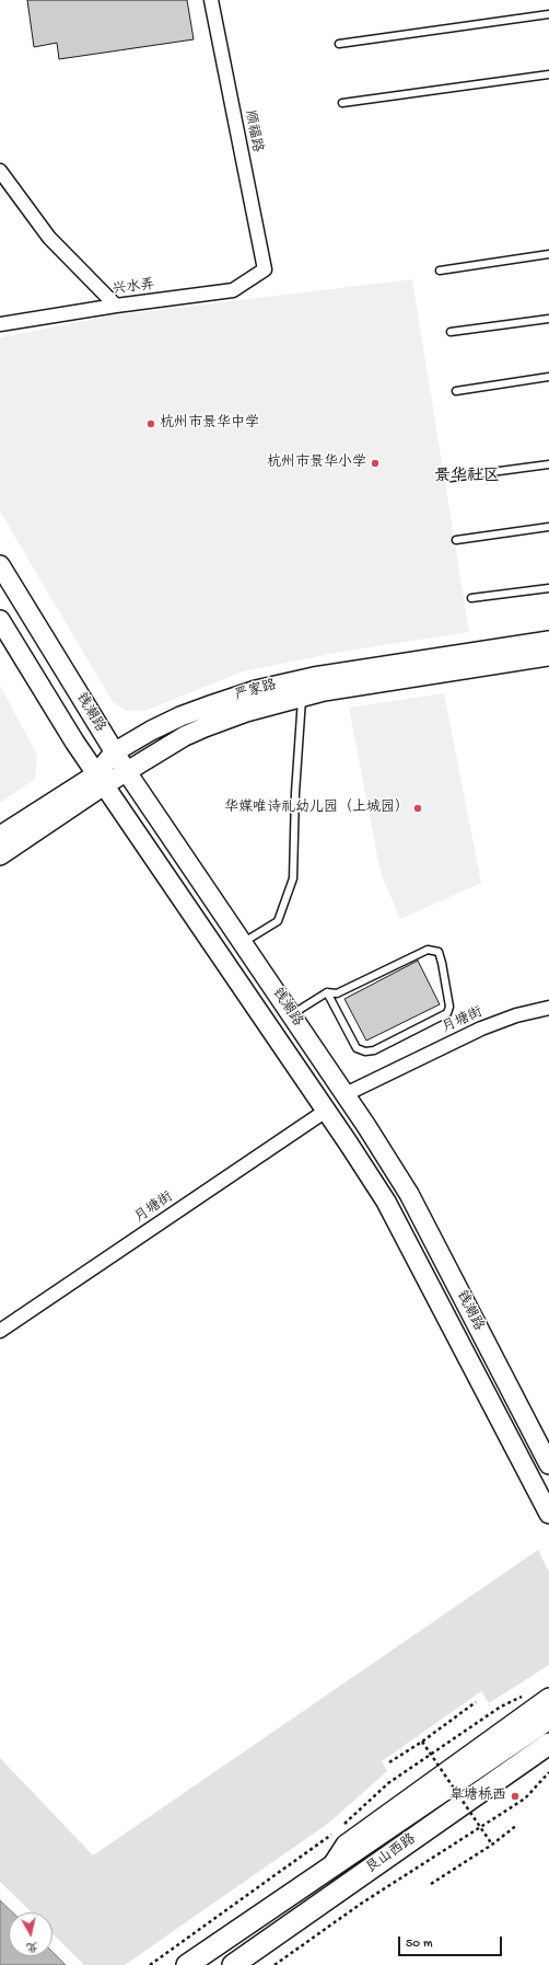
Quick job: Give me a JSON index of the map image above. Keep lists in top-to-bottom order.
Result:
{
  "streets": {
    "main road": ["严家路", "钱潮路", "艮山西路"],
    "street": ["顺福路", "兴水弄", "月塘街"]
  },
  "crossings": [
    ["顺福路", "兴水弄"],
    ["严家路", "钱潮路"],
    ["钱潮路", "月塘街"]
  ],
  "districts": ["景华社区"],
  "places": [
    "杭州市景华中学",
    "杭州市景华小学",
    "华媒唯诗礼幼儿园（上城园）",
    "皋塘桥西"
  ],
  "scale_bar": "50 m",
  "north": "bottom"
}
